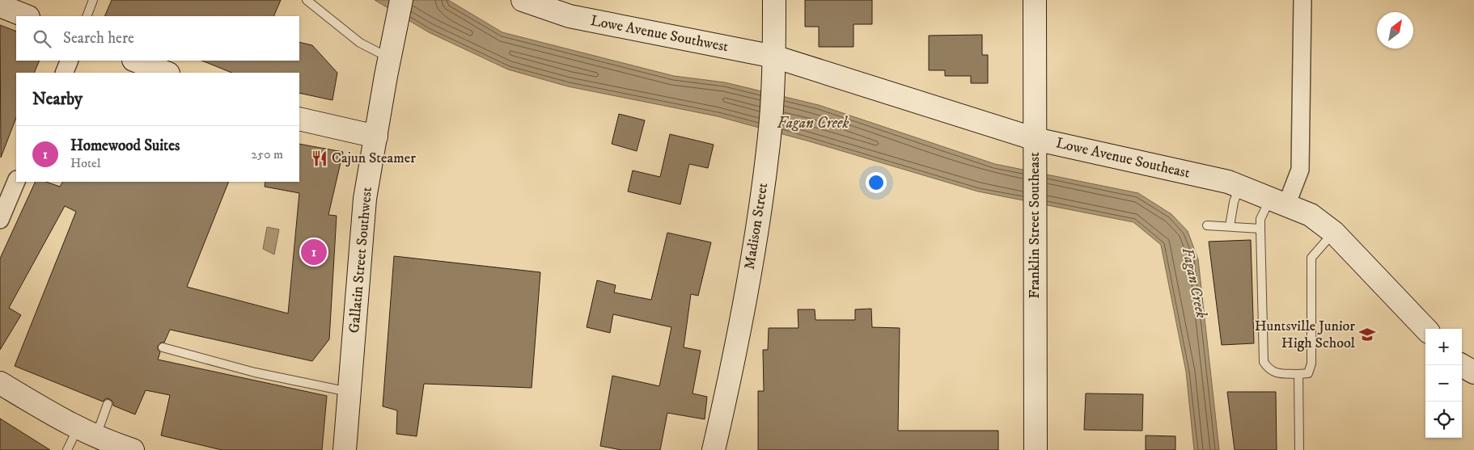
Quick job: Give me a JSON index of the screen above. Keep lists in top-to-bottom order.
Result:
{
  "streets": {
    "street": [
      "Lowe Avenue Southwest",
      "Lowe Avenue Southeast",
      "Franklin Street Southeast",
      "Madison Street",
      "Gallatin Street Southwest"
    ]
  },
  "crossings": [
    ["Lowe Avenue Southwest", "Lowe Avenue Southeast"],
    ["Lowe Avenue Southwest", "Madison Street"],
    ["Lowe Avenue Southeast", "Franklin Street Southeast"],
    ["Lowe Avenue Southeast", "Madison Street"]
  ],
  "water": ["Fagan Creek"],
  "places": {
    "restaurant": ["Cajun Steamer"],
    "school or university": ["Huntsville Junior High School"]
  },
  "north": "top right",
  "page": {
    "search": "Search here",
    "heading": "Nearby",
    "list": [
      {
        "mark": "1",
        "name": "Homewood Suites",
        "note": "Hotel",
        "value": "250 m"
      }
    ],
    "pins": "1",
    "map_buttons": ["+", "−"]
  }
}
